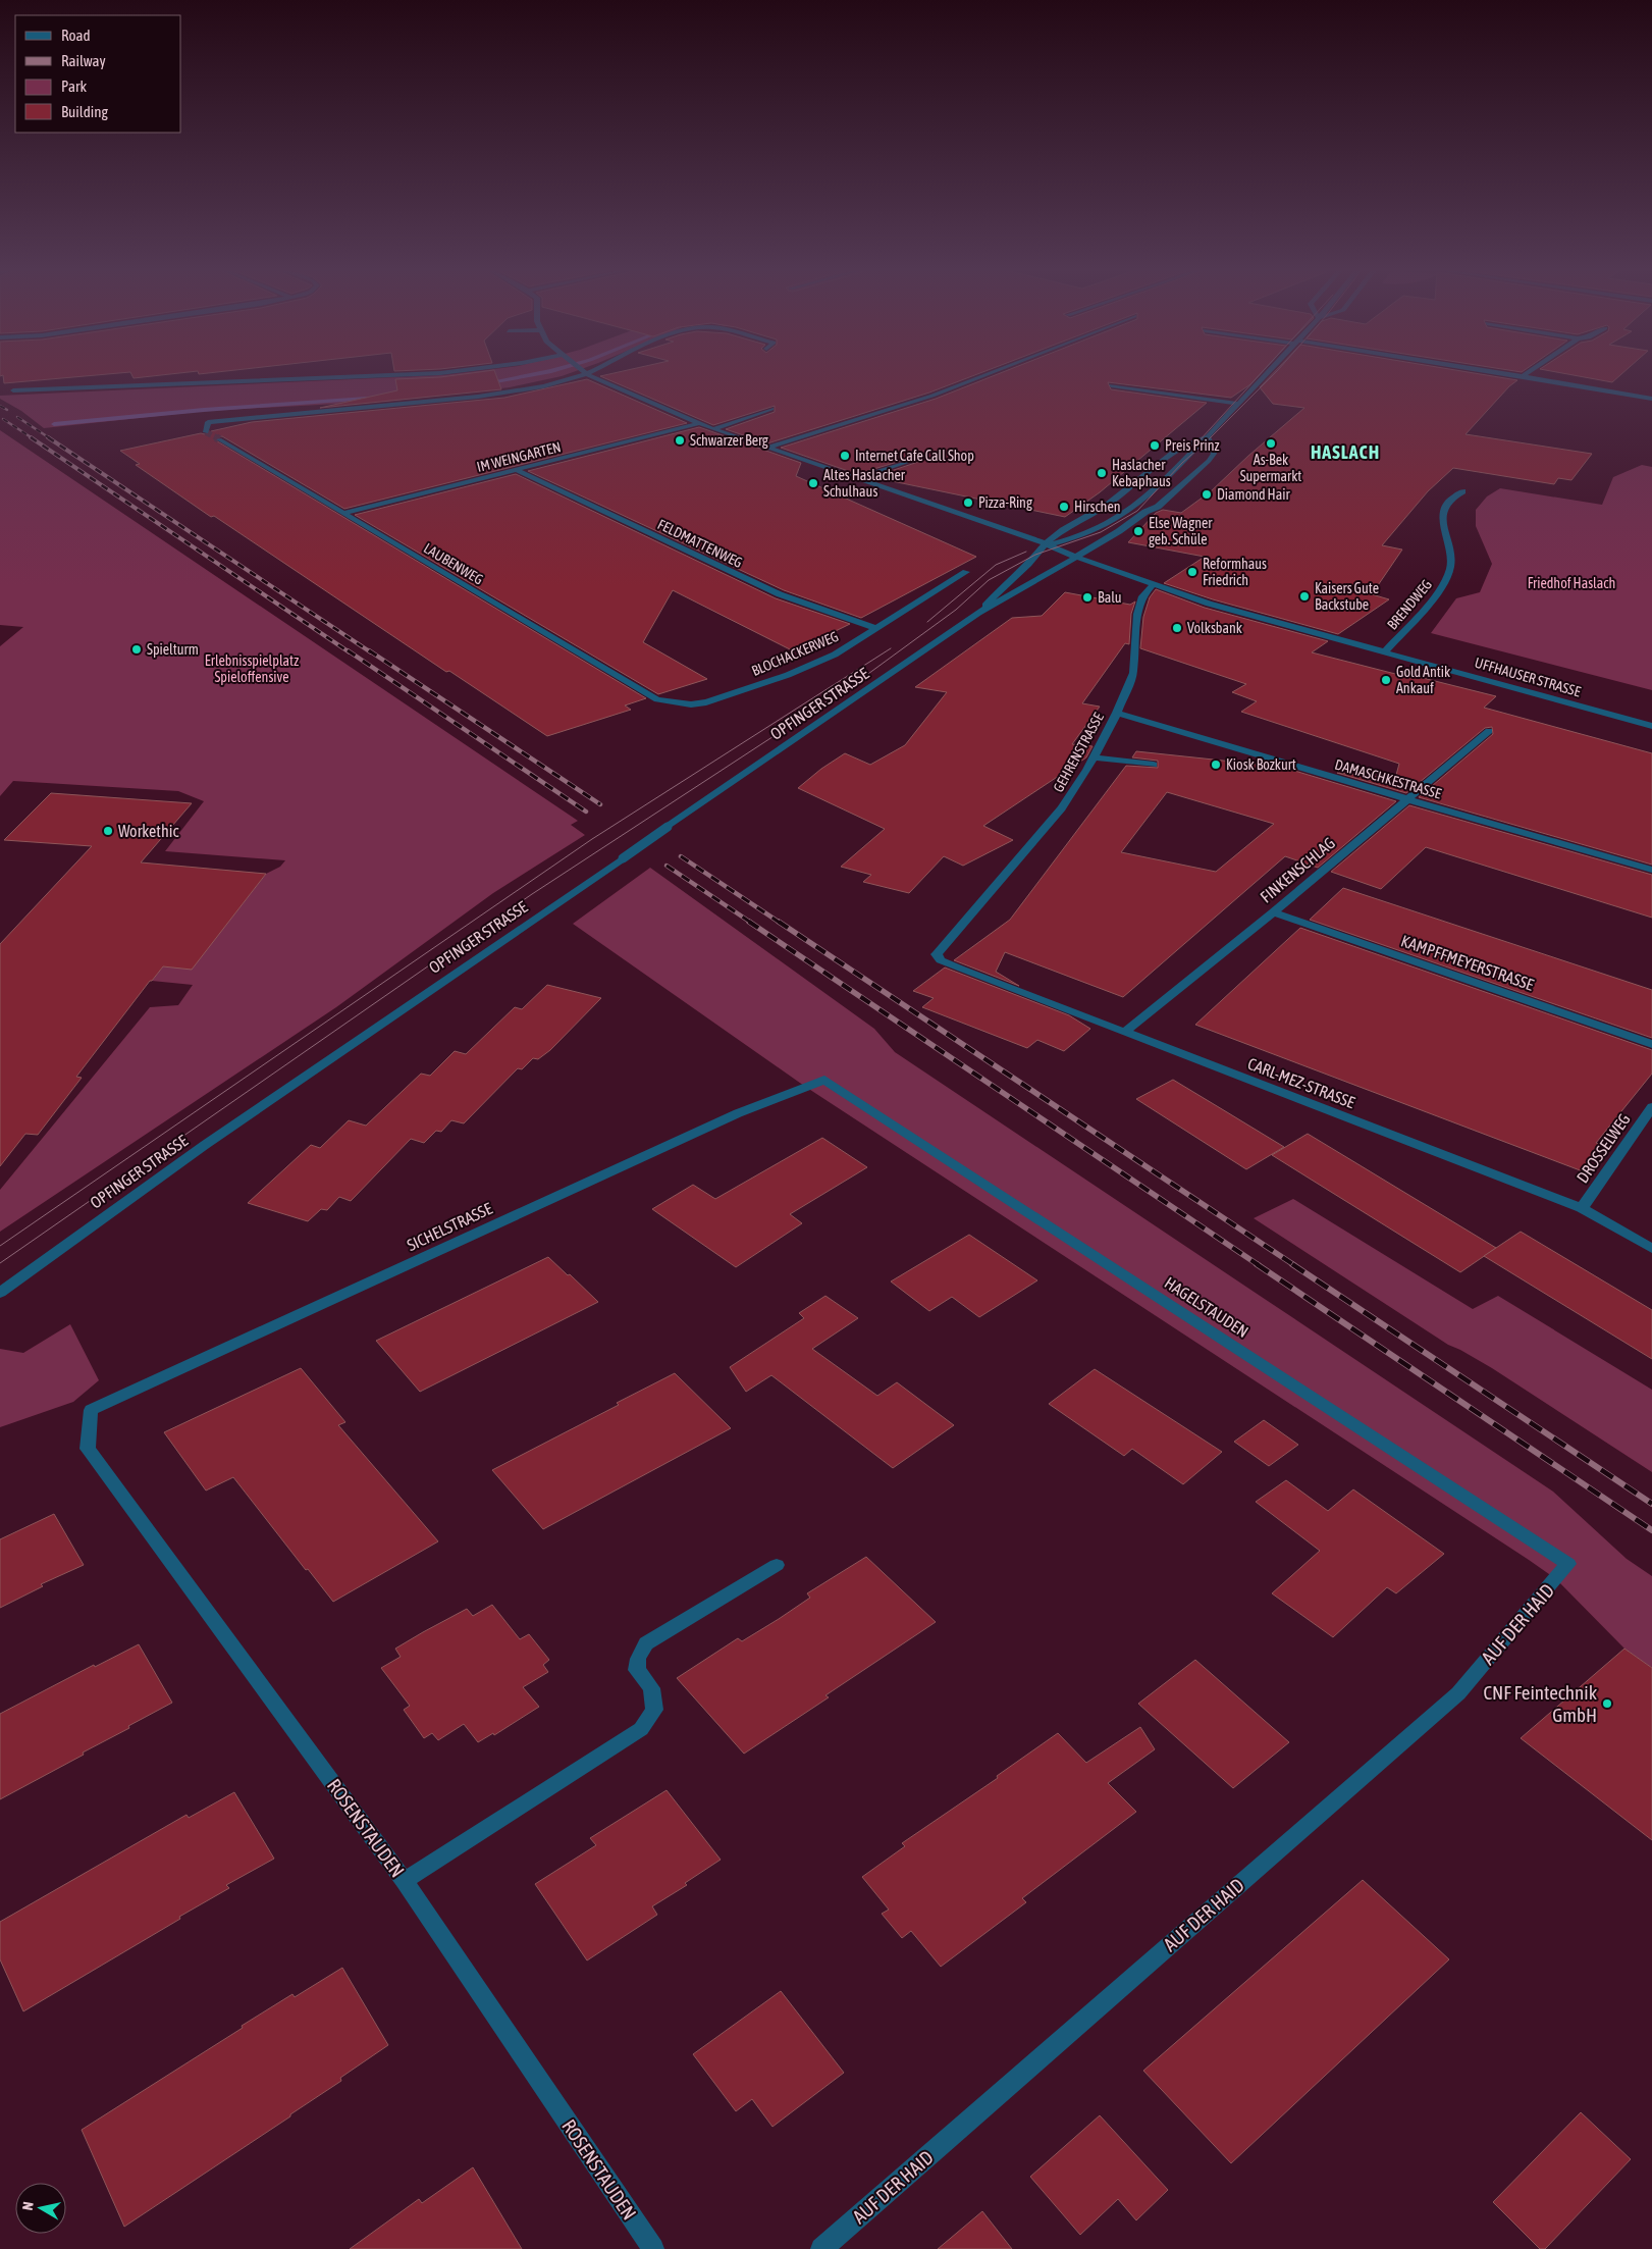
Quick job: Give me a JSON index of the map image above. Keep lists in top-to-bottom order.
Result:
{
  "streets": {
    "street": [
      "IM WEINGARTEN",
      "FELDMATTENWEG",
      "LAUBENWEG",
      "BRENDWEG",
      "BLOCHACKERWEG",
      "UFFHAUSER STRASSE",
      "OPFINGER STRASSE",
      "GEHRENSTRASSE",
      "DAMASCHKESTRASSE",
      "FINKENSCHLAG",
      "KAMPFFMEYERSTRASSE",
      "CARL-MEZ-STRASSE",
      "DROSSELWEG",
      "SICHELSTRASSE",
      "HAGELSTAUDEN",
      "AUF DER HAID",
      "ROSENSTAUDEN"
    ]
  },
  "crossings": [
    ["IM WEINGARTEN", "FELDMATTENWEG"],
    ["IM WEINGARTEN", "LAUBENWEG"],
    ["IM WEINGARTEN", "UFFHAUSER STRASSE"],
    ["FELDMATTENWEG", "BLOCHACKERWEG"],
    ["LAUBENWEG", "BLOCHACKERWEG"],
    ["BRENDWEG", "UFFHAUSER STRASSE"],
    ["UFFHAUSER STRASSE", "OPFINGER STRASSE"],
    ["UFFHAUSER STRASSE", "GEHRENSTRASSE"],
    ["GEHRENSTRASSE", "DAMASCHKESTRASSE"],
    ["GEHRENSTRASSE", "CARL-MEZ-STRASSE"],
    ["DAMASCHKESTRASSE", "FINKENSCHLAG"],
    ["FINKENSCHLAG", "KAMPFFMEYERSTRASSE"],
    ["FINKENSCHLAG", "CARL-MEZ-STRASSE"],
    ["CARL-MEZ-STRASSE", "DROSSELWEG"],
    ["SICHELSTRASSE", "HAGELSTAUDEN"],
    ["SICHELSTRASSE", "ROSENSTAUDEN"],
    ["HAGELSTAUDEN", "AUF DER HAID"]
  ],
  "districts": ["HASLACH"],
  "parks": ["Friedhof Haslach", "Erlebnisspielplatz Spieloffensive"],
  "places": [
    "Schwarzer Berg",
    "As-Bek Supermarkt",
    "Preis Prinz",
    "Internet Cafe Call Shop",
    "Haslacher Kebaphaus",
    "Altes Haslacher Schulhaus",
    "Diamond Hair",
    "Pizza-Ring",
    "Hirschen",
    "Else Wagner geb. Schüle",
    "Reformhaus Friedrich",
    "Kaisers Gute Backstube",
    "Balu",
    "Volksbank",
    "Spielturm",
    "Gold Antik Ankauf",
    "Kiosk Bozkurt",
    "Workethic",
    "CNF Feintechnik GmbH"
  ],
  "legend": [
    "Road",
    "Railway",
    "Park",
    "Building"
  ],
  "north": "left"
}
